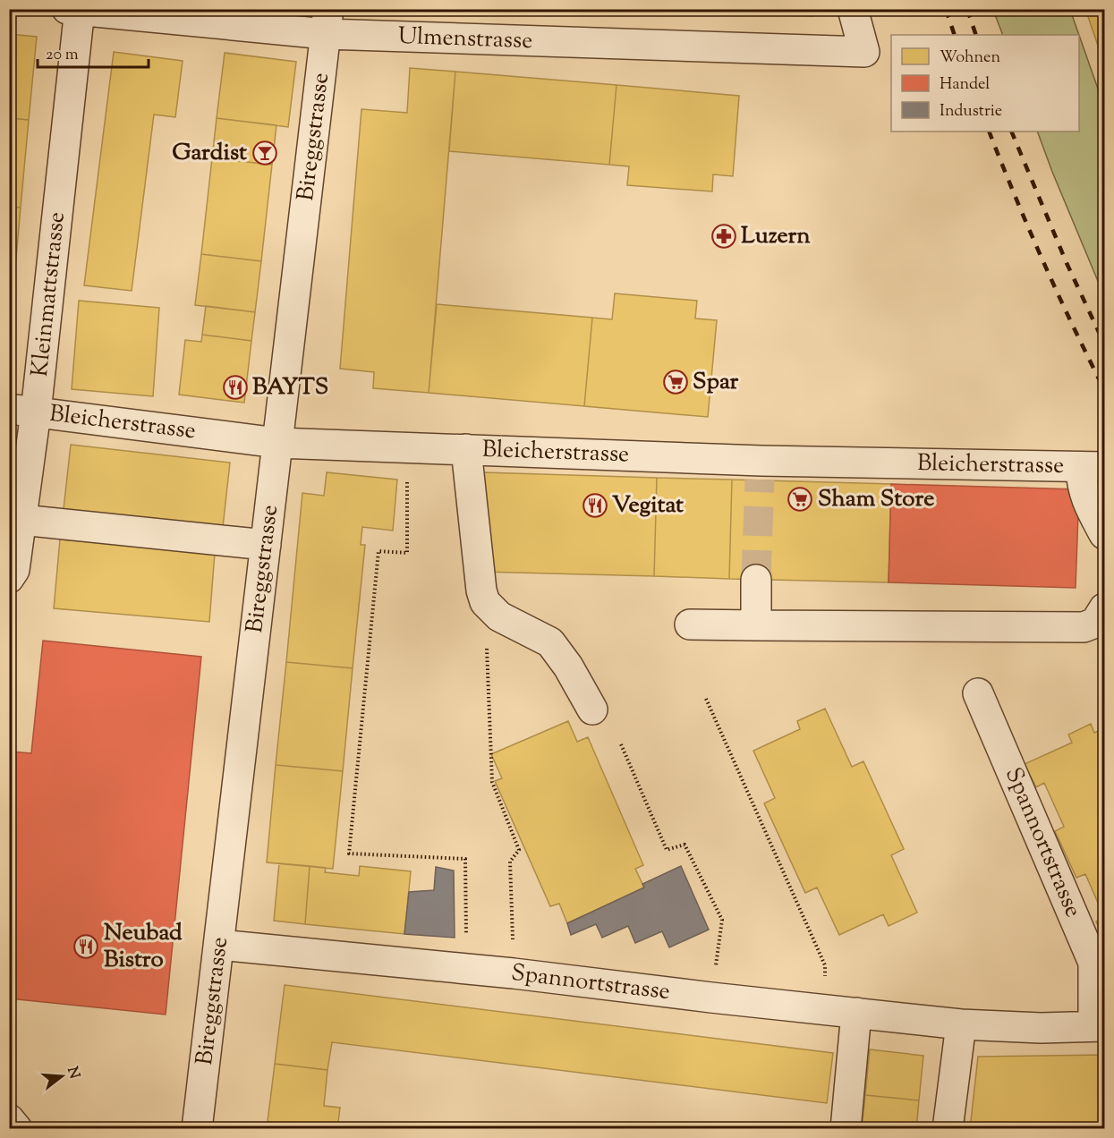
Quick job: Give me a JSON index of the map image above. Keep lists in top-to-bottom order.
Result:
{
  "streets": {
    "street": [
      "Ulmenstrasse",
      "Bireggstrasse",
      "Kleinmattstrasse",
      "Bleicherstrasse",
      "Spannortstrasse"
    ]
  },
  "crossings": [
    ["Ulmenstrasse", "Bireggstrasse"],
    ["Ulmenstrasse", "Kleinmattstrasse"],
    ["Bireggstrasse", "Bleicherstrasse"],
    ["Bireggstrasse", "Spannortstrasse"],
    ["Kleinmattstrasse", "Bleicherstrasse"]
  ],
  "places": {
    "bar": ["Gardist"],
    "pharmacy": ["Luzern"],
    "supermarket": ["Spar", "Sham Store"],
    "restaurant": ["BAYTS", "Vegitat", "Neubad Bistro"]
  },
  "legend": ["Wohnen", "Handel", "Industrie"],
  "scale_bar": "20 m",
  "north": "right"
}
